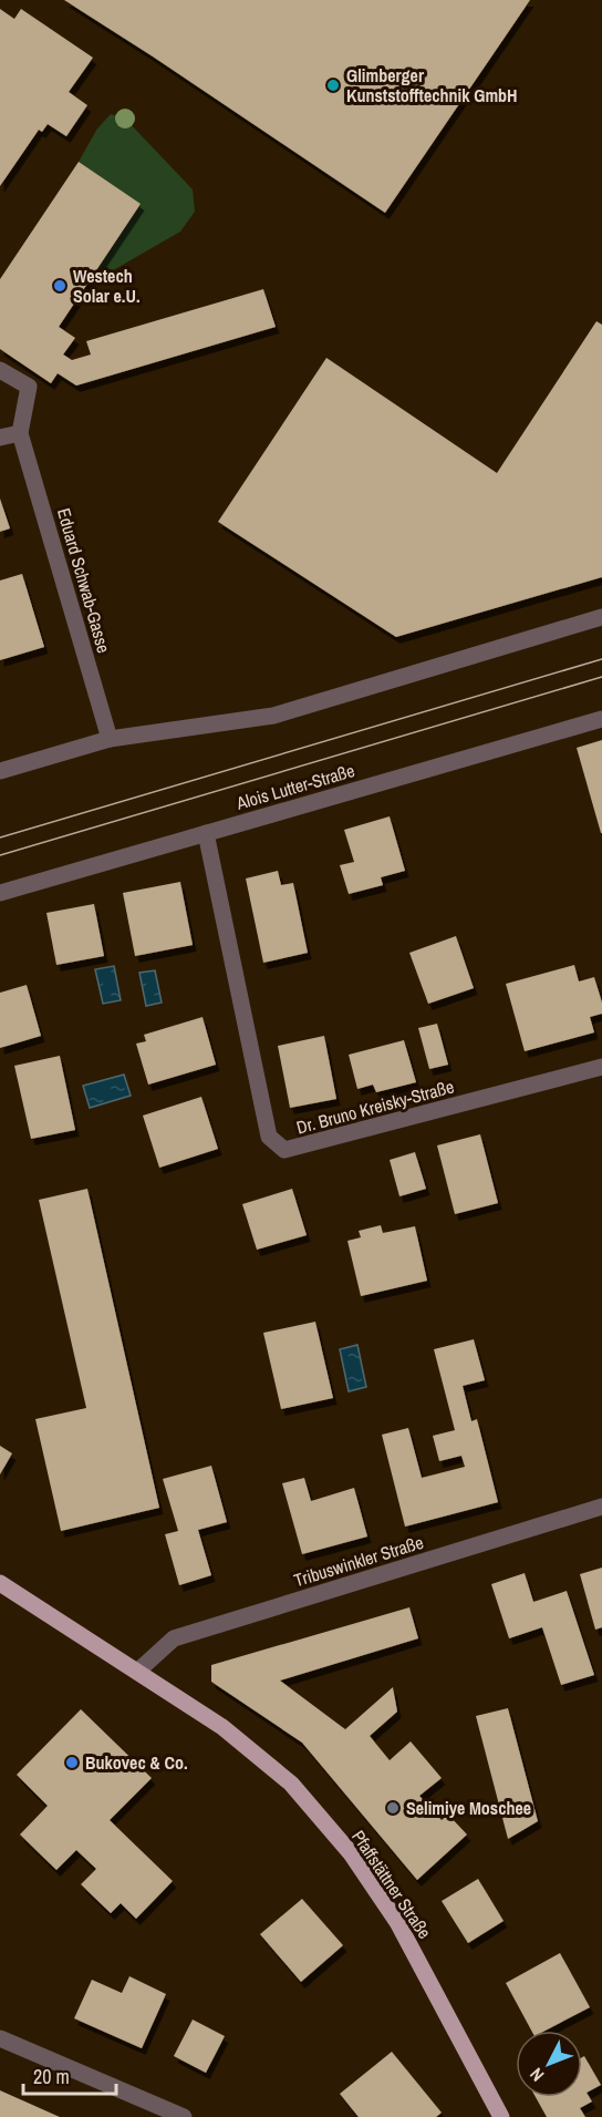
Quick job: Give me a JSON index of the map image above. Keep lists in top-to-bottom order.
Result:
{
  "streets": {
    "main road": ["Pfaffstättner Straße"],
    "street": [
      "Eduard Schwab-Gasse",
      "Alois Lutter-Straße",
      "Dr. Bruno Kreisky-Straße",
      "Tribuswinkler Straße"
    ]
  },
  "crossings": [
    ["Alois Lutter-Straße", "Dr. Bruno Kreisky-Straße"],
    ["Tribuswinkler Straße", "Pfaffstättner Straße"]
  ],
  "places": [
    "Glimberger Kunststofftechnik GmbH",
    "Westech Solar e.U.",
    "Bukovec & Co.",
    "Selimiye Moschee"
  ],
  "scale_bar": "20 m",
  "north": "bottom left"
}
